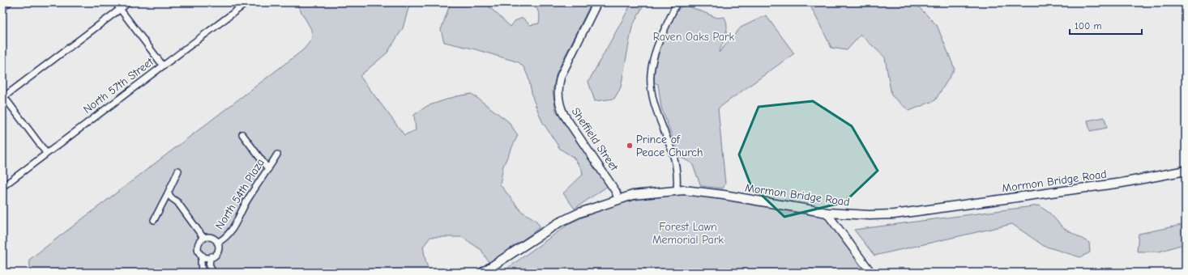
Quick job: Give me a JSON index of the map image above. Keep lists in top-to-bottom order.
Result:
{
  "streets": {
    "main road": ["Mormon Bridge Road"],
    "street": ["North 57th Street", "Sheffield Street", "North 54th Plaza"]
  },
  "crossings": [
    ["Sheffield Street", "Mormon Bridge Road"]
  ],
  "parks": ["Raven Oaks Park", "Forest Lawn Memorial Park"],
  "places": ["Prince of Peace Church"],
  "scale_bar": "100 m"
}
